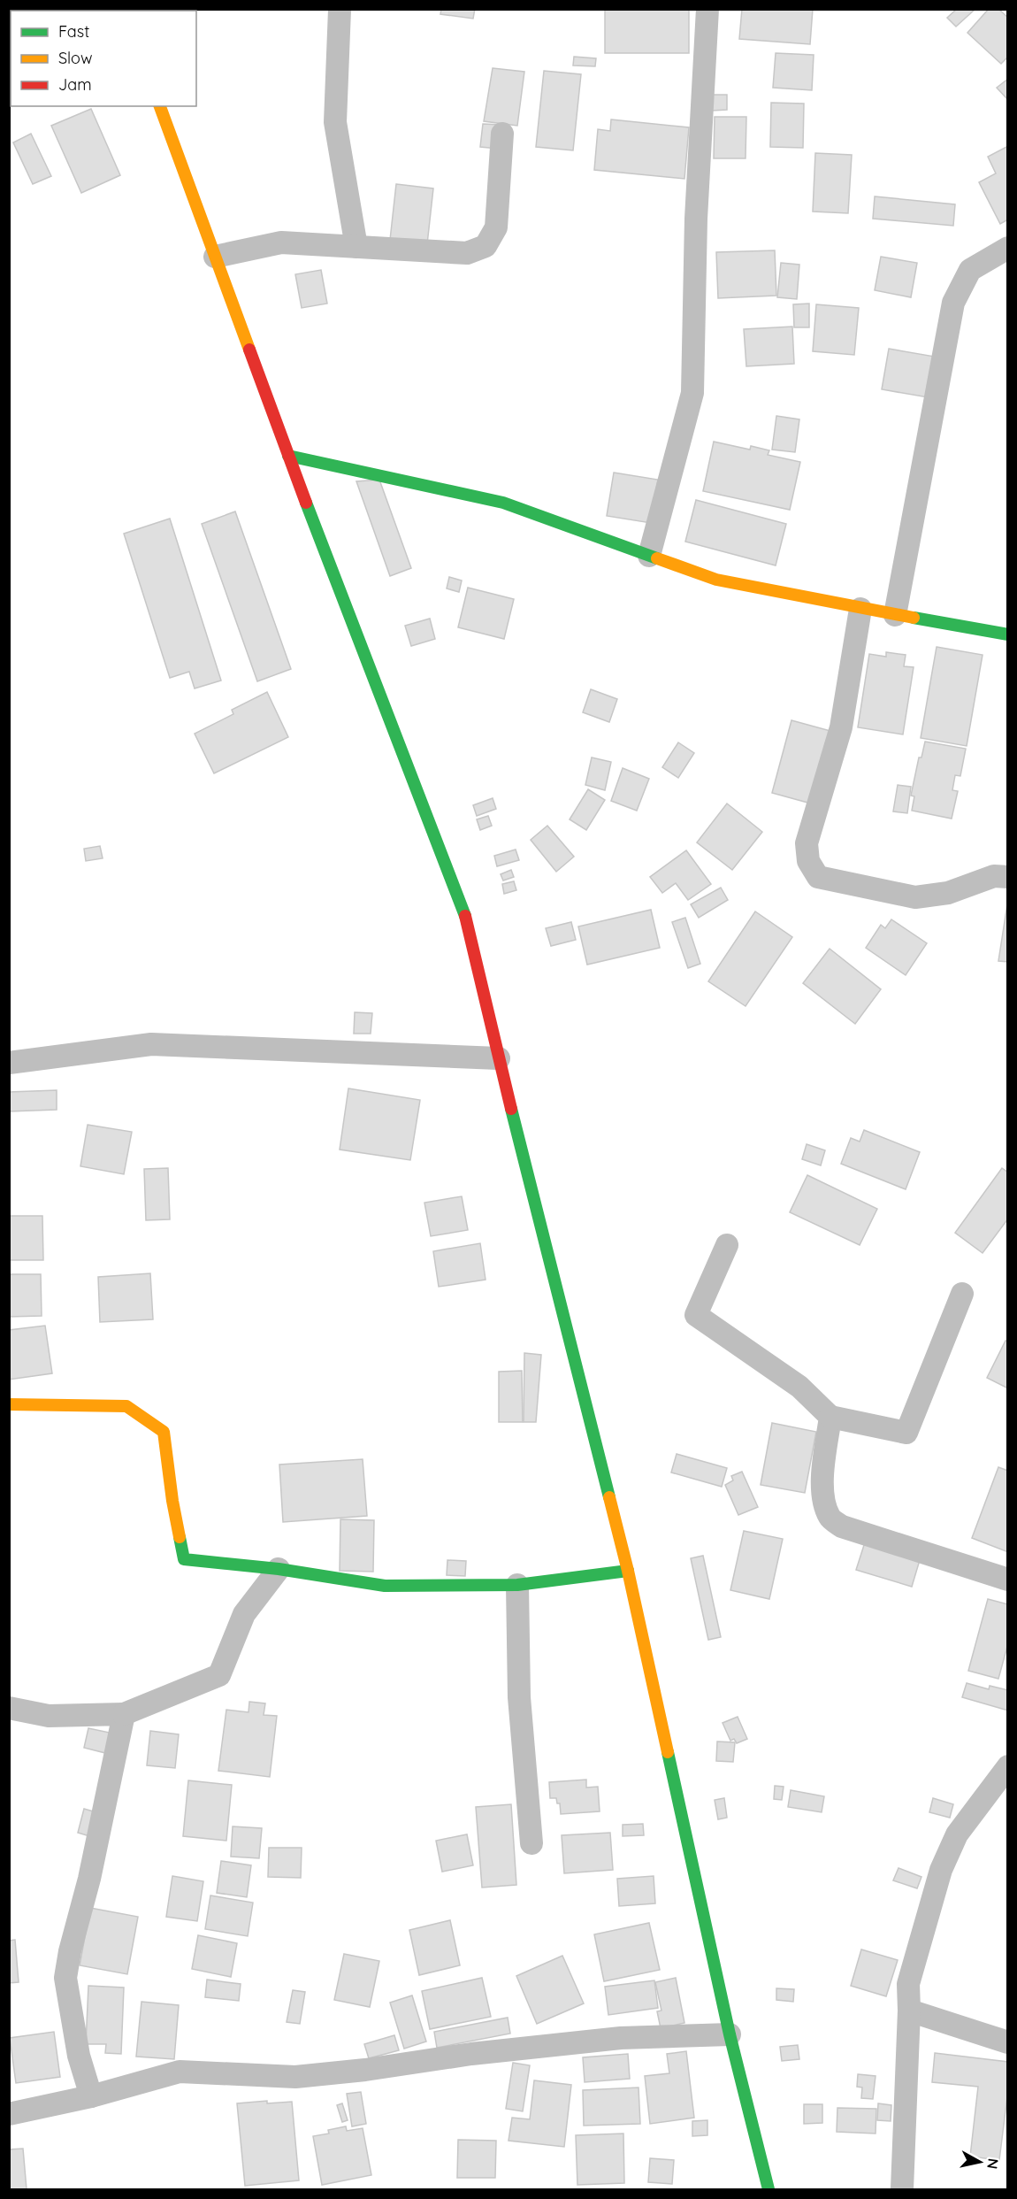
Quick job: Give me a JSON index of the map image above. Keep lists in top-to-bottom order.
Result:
{
  "legend": ["Fast", "Slow", "Jam"],
  "north": "right"
}
